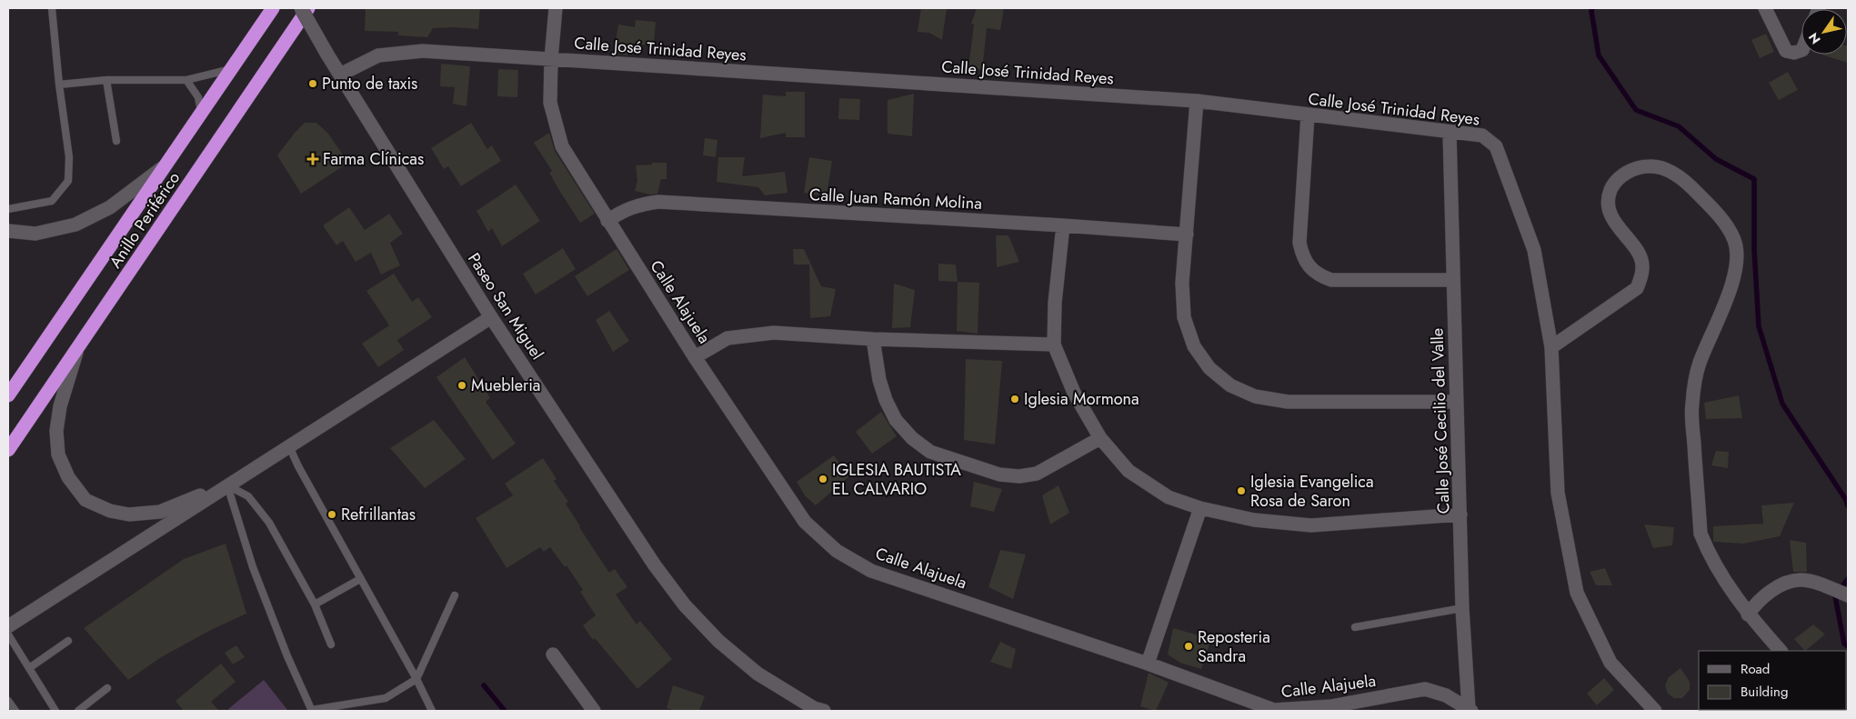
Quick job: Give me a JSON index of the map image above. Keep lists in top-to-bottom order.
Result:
{
  "streets": {
    "highway": ["Anillo Periférico"],
    "street": [
      "Calle José Trinidad Reyes",
      "Calle Juan Ramón Molina",
      "Calle Alajuela",
      "Paseo San Miguel",
      "Calle José Cecilio del Valle"
    ]
  },
  "crossings": [
    ["Calle José Trinidad Reyes", "Calle Alajuela"],
    ["Calle José Trinidad Reyes", "Paseo San Miguel"],
    ["Calle José Trinidad Reyes", "Calle José Cecilio del Valle"],
    ["Calle Juan Ramón Molina", "Calle Alajuela"],
    ["Calle Alajuela", "Calle José Cecilio del Valle"]
  ],
  "places": {
    "other": [
      "Punto de taxis",
      "Muebleria",
      "Iglesia Mormona",
      "IGLESIA BAUTISTA EL CALVARIO",
      "Iglesia Evangelica Rosa de Saron",
      "Refrillantas",
      "Reposteria Sandra"
    ],
    "health": ["Farma Clínicas"]
  },
  "legend": ["Road", "Building"],
  "north": "bottom left"
}
